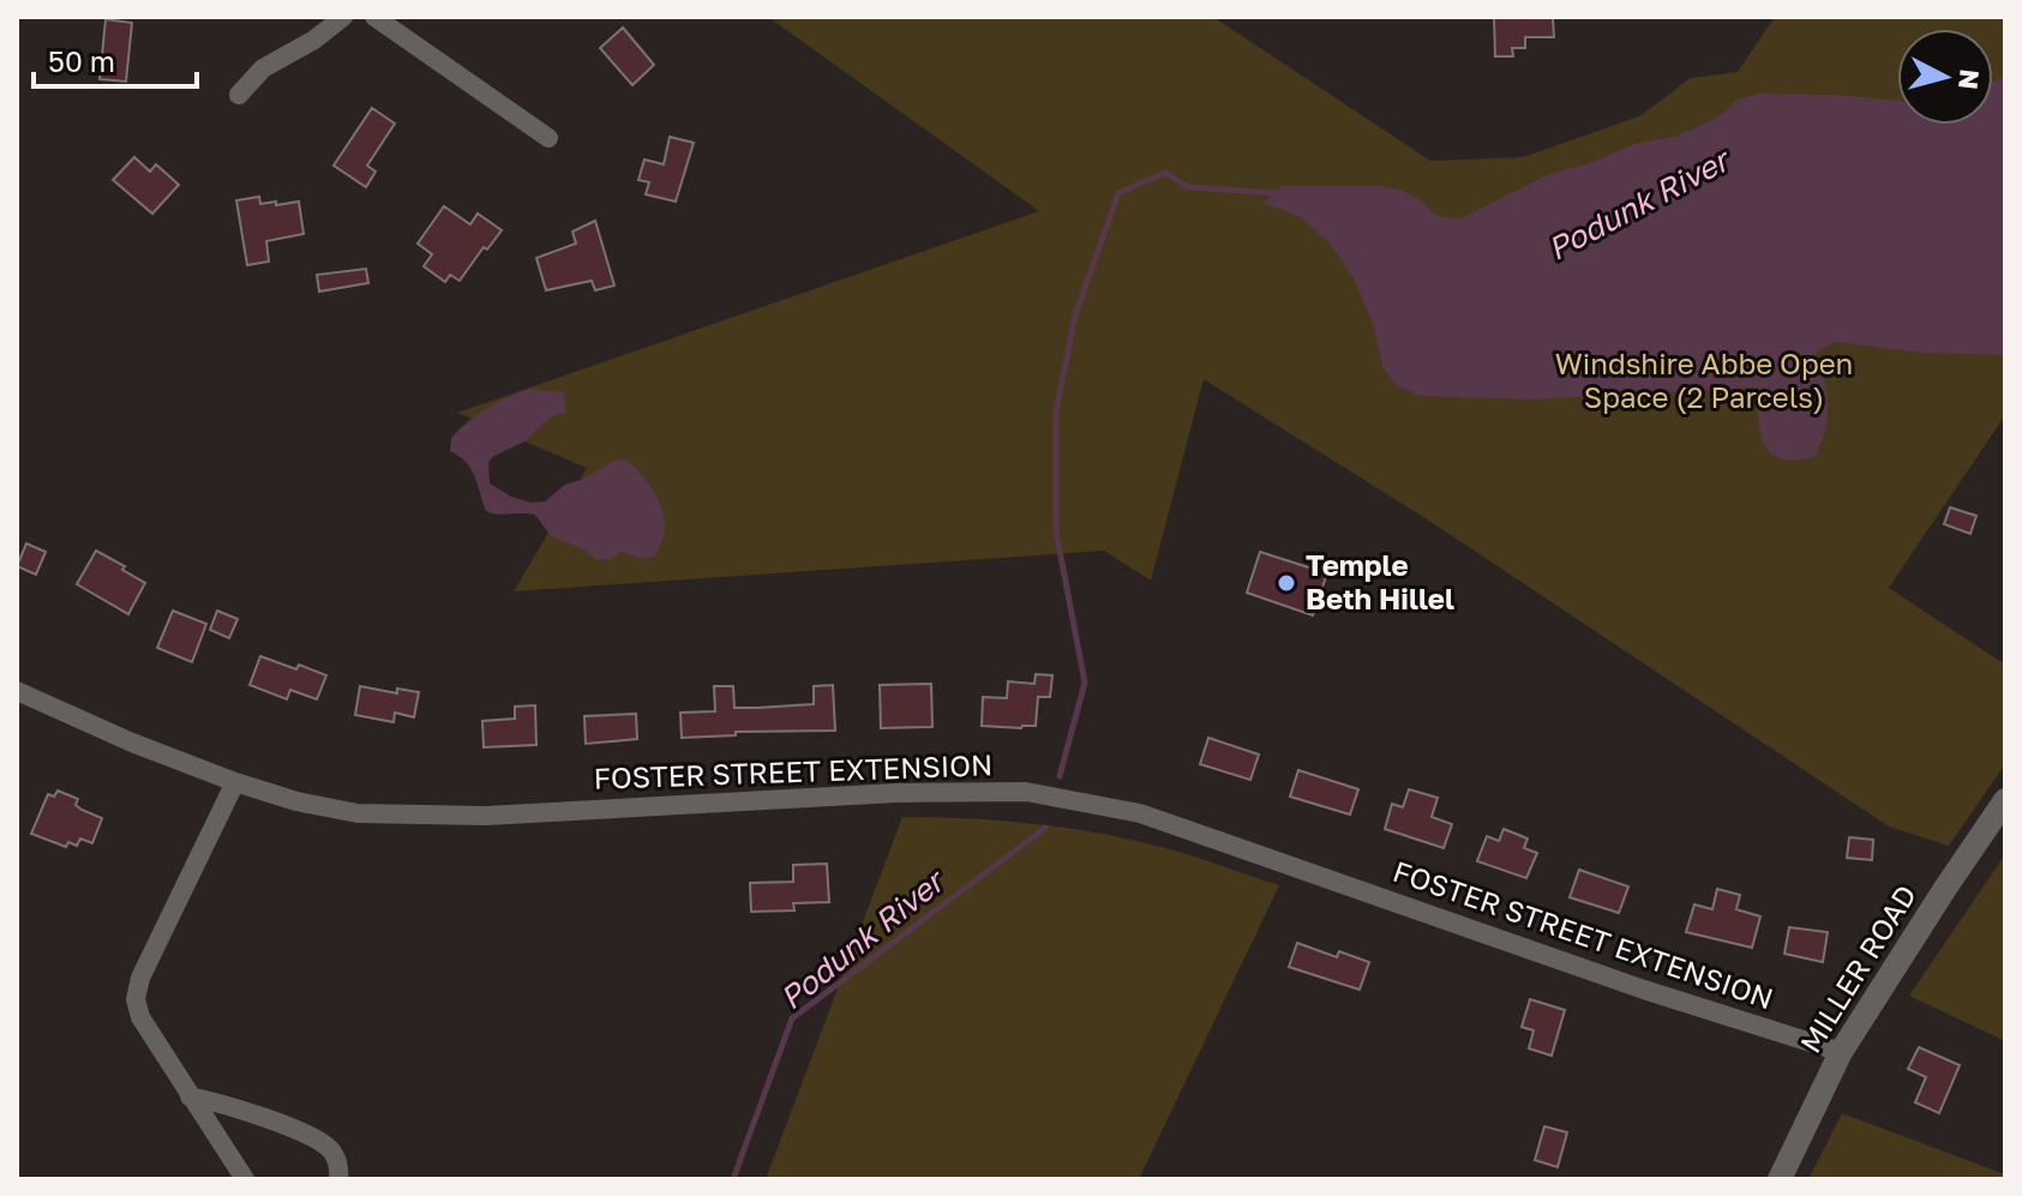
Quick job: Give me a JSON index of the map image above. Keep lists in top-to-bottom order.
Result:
{
  "streets": {
    "street": ["FOSTER STREET EXTENSION", "MILLER ROAD"]
  },
  "crossings": [
    ["FOSTER STREET EXTENSION", "MILLER ROAD"]
  ],
  "water": ["Podunk River"],
  "parks": ["Windshire Abbe Open Space (2 Parcels)"],
  "places": ["Temple Beth Hillel"],
  "scale_bar": "50 m",
  "north": "right"
}
